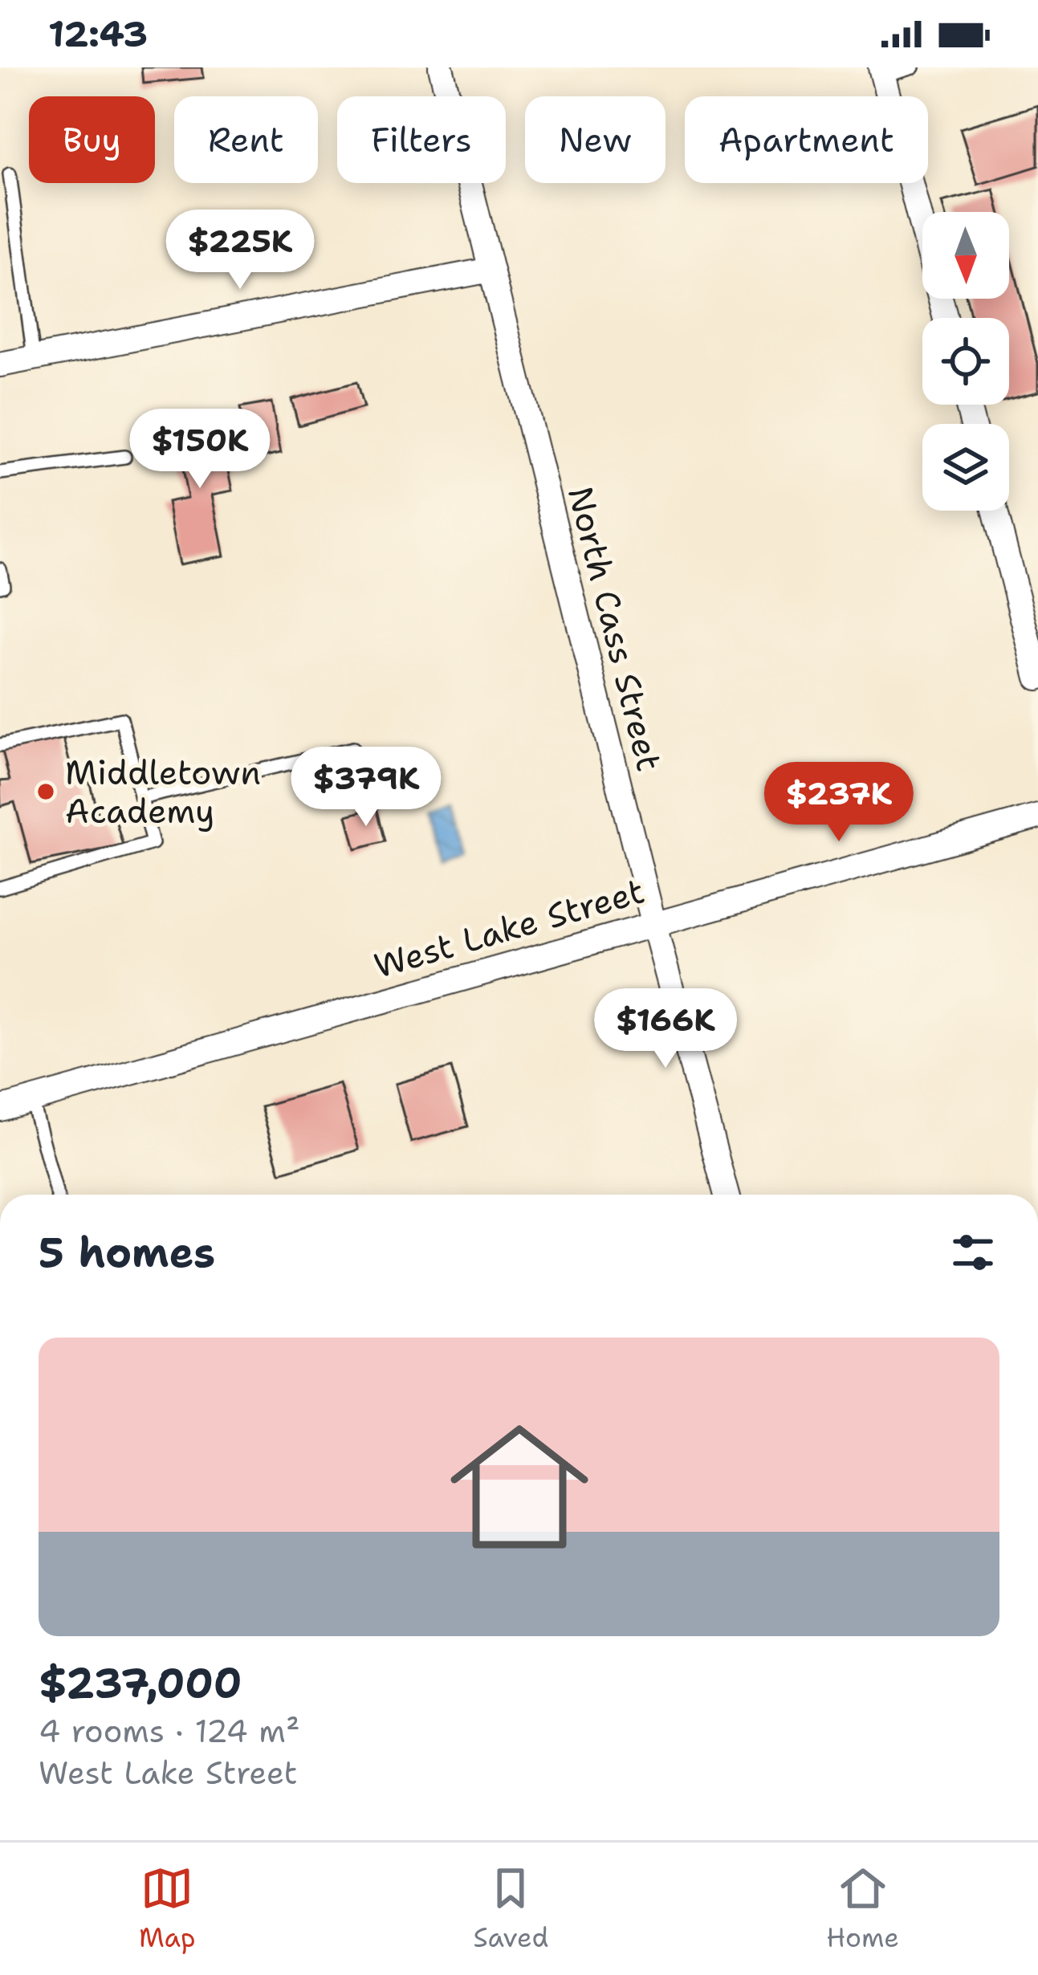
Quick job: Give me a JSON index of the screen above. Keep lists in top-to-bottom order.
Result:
{
  "streets": {
    "street": ["North Cass Street", "West Lake Street"]
  },
  "crossings": [
    ["North Cass Street", "West Lake Street"]
  ],
  "places": ["Middletown Academy"],
  "north": "bottom",
  "page": {
    "status": "12:43",
    "chip": [
      "Buy",
      "Rent",
      "Filters",
      "New",
      "Apartment"
    ],
    "price": [
      "$225K",
      "$150K",
      "$379K",
      "$237K",
      "$166K"
    ],
    "heading": "5 homes",
    "list": [
      {
        "name": "$237,000",
        "note": "4 rooms · 124 m² · West Lake Street"
      }
    ],
    "tabs": ["Map", "Saved", "Home"]
  }
}
